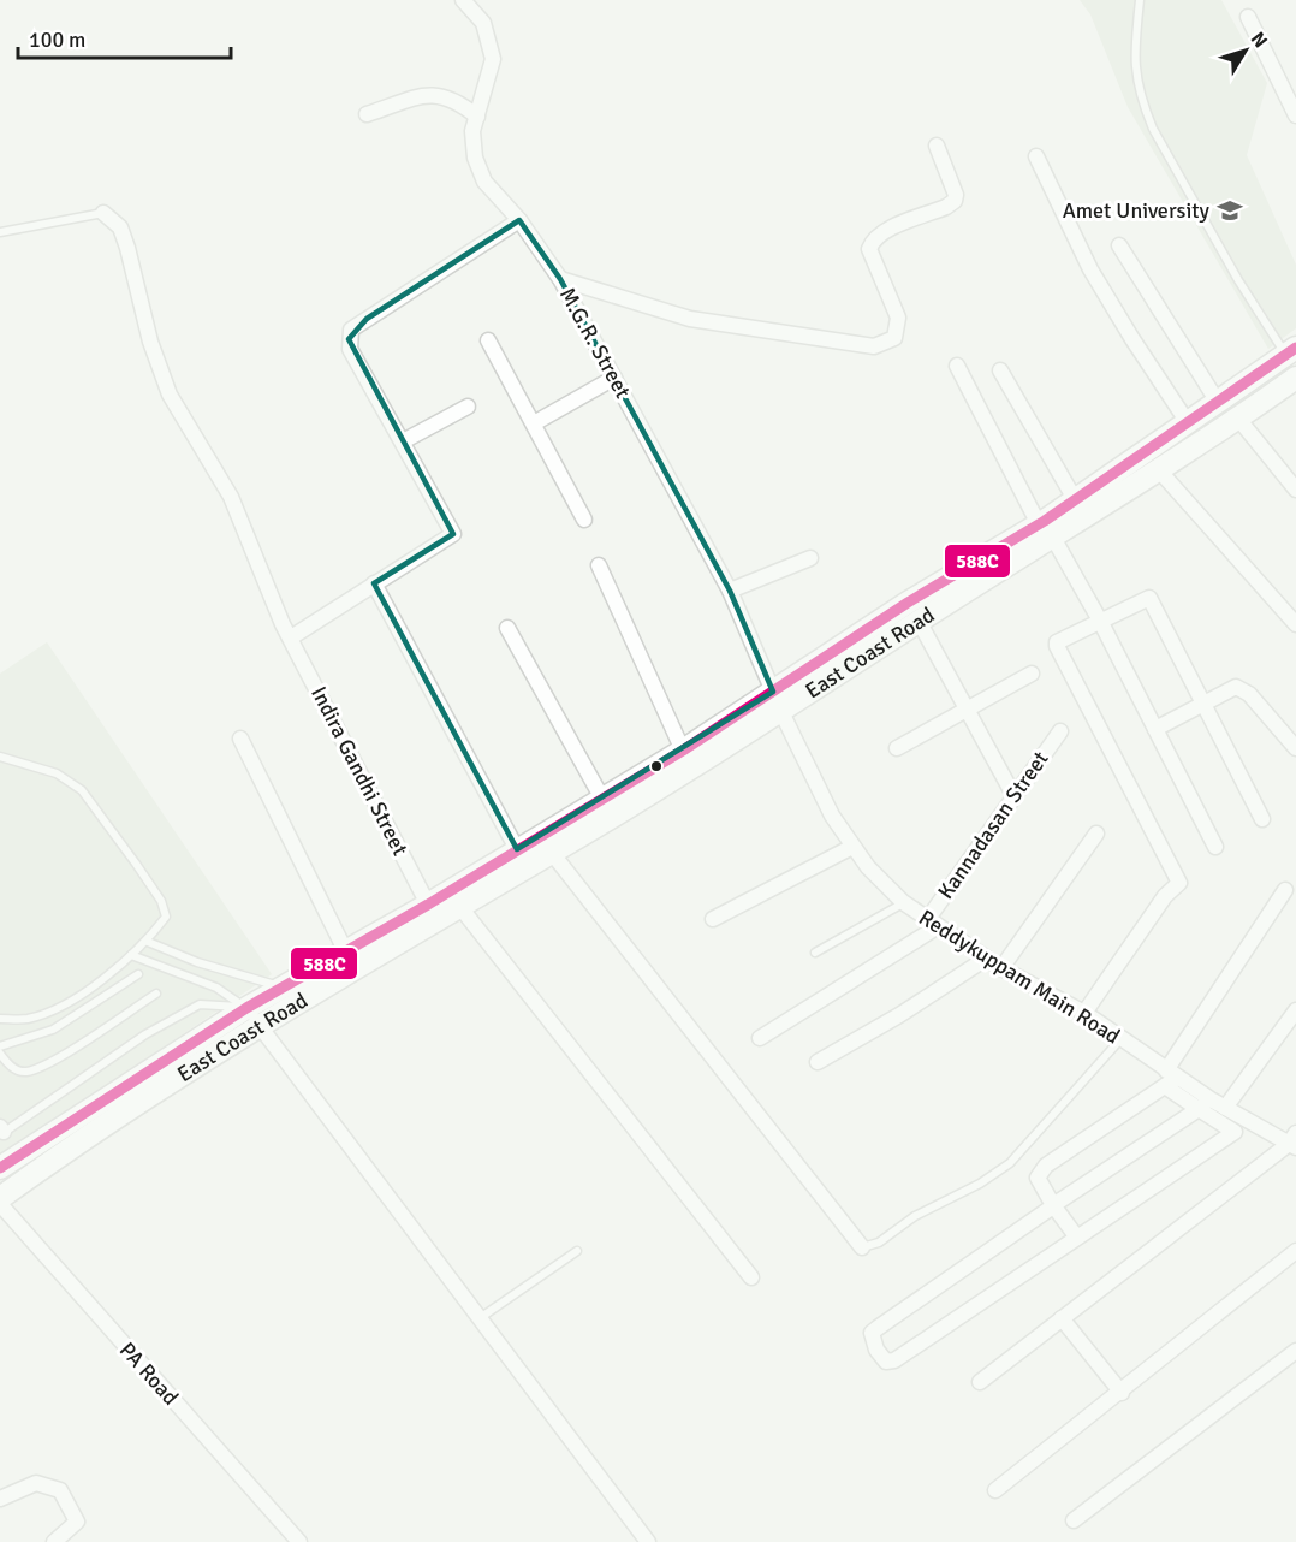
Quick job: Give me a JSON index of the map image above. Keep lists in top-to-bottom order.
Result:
{
  "streets": {
    "main road": ["East Coast Road"],
    "street": [
      "M.G.R. Street",
      "Indira Gandhi Street",
      "Kannadasan Street",
      "Reddykuppam Main Road",
      "PA Road"
    ]
  },
  "crossings": [
    ["M.G.R. Street", "East Coast Road"],
    ["M.G.R. Street", "Reddykuppam Main Road"],
    ["East Coast Road", "Indira Gandhi Street"],
    ["East Coast Road", "Reddykuppam Main Road"],
    ["Kannadasan Street", "Reddykuppam Main Road"]
  ],
  "places": {
    "school or university": ["Amet University"]
  },
  "lines": ["transit line 588C"],
  "scale_bar": "100 m",
  "north": "top right"
}
